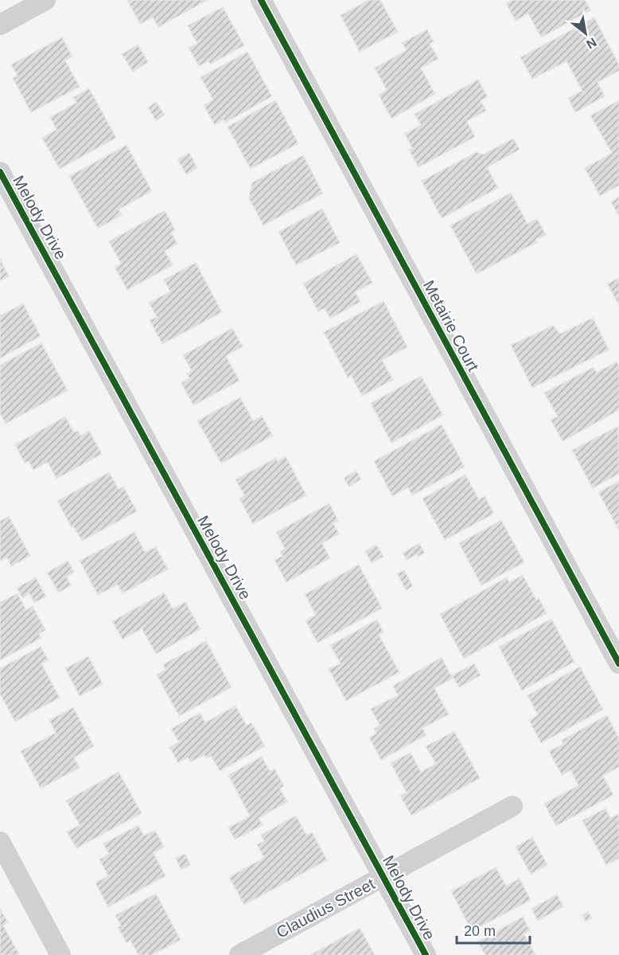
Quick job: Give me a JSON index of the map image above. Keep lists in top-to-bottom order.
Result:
{
  "streets": {
    "street": ["Melody Drive", "Metairie Court", "Claudius Street"]
  },
  "crossings": [
    ["Melody Drive", "Claudius Street"]
  ],
  "scale_bar": "20 m",
  "north": "bottom right"
}
